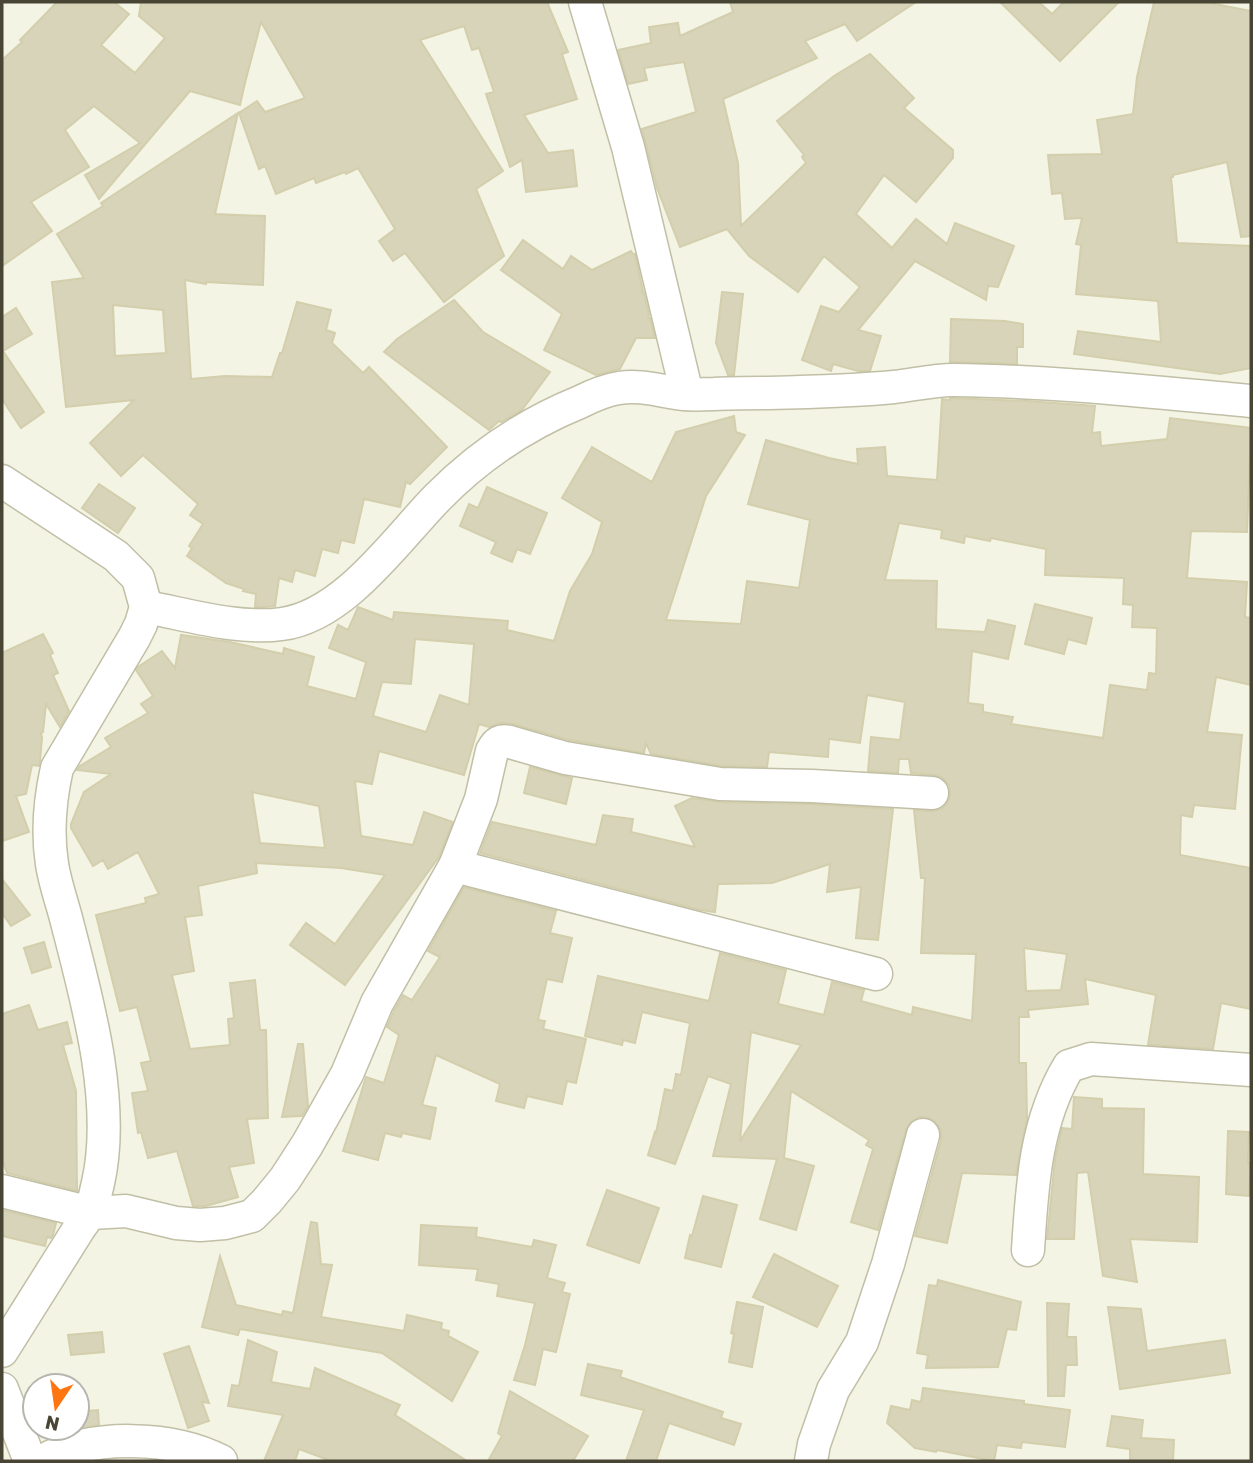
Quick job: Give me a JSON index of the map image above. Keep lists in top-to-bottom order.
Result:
{
  "north": "bottom"
}
